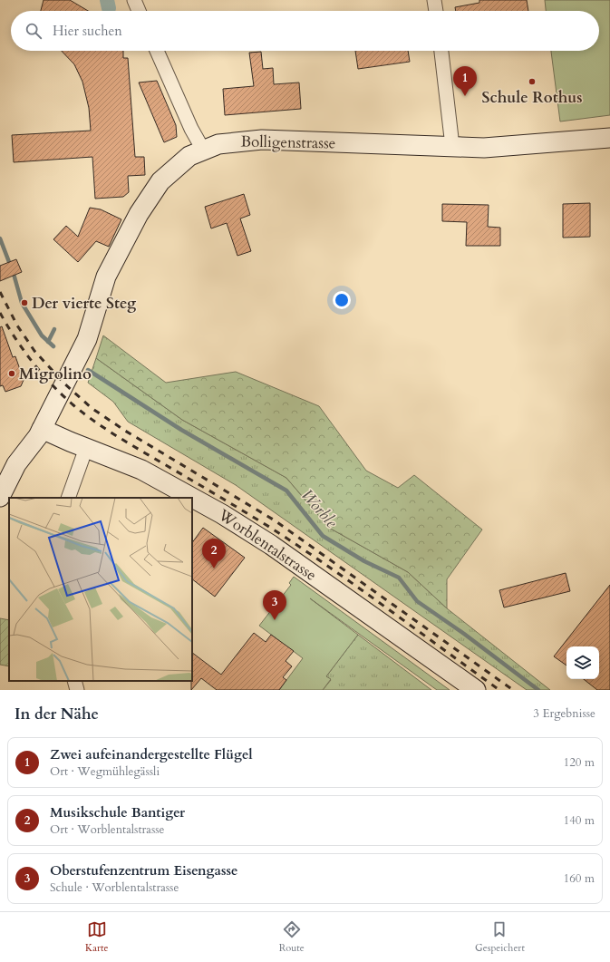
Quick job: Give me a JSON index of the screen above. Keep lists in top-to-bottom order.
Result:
{
  "streets": {
    "main road": ["Bolligenstrasse", "Worblentalstrasse"]
  },
  "crossings": [
    ["Bolligenstrasse", "Worblentalstrasse"]
  ],
  "water": ["Worble"],
  "places": ["Schule Rothus", "Der vierte Steg", "Migrolino"],
  "page": {
    "search": "Hier suchen",
    "pins": ["1", "2", "3"],
    "heading": ["In der Nähe", "3 Ergebnisse"],
    "list": [
      {
        "mark": "1",
        "name": "Zwei aufeinandergestellte Flügel",
        "note": "Ort · Wegmühlegässli",
        "value": "120 m"
      },
      {
        "mark": "2",
        "name": "Musikschule Bantiger",
        "note": "Ort · Worblentalstrasse",
        "value": "140 m"
      },
      {
        "mark": "3",
        "name": "Oberstufenzentrum Eisengasse",
        "note": "Schule · Worblentalstrasse",
        "value": "160 m"
      }
    ],
    "nav": ["Karte", "Route", "Gespeichert"]
  }
}
